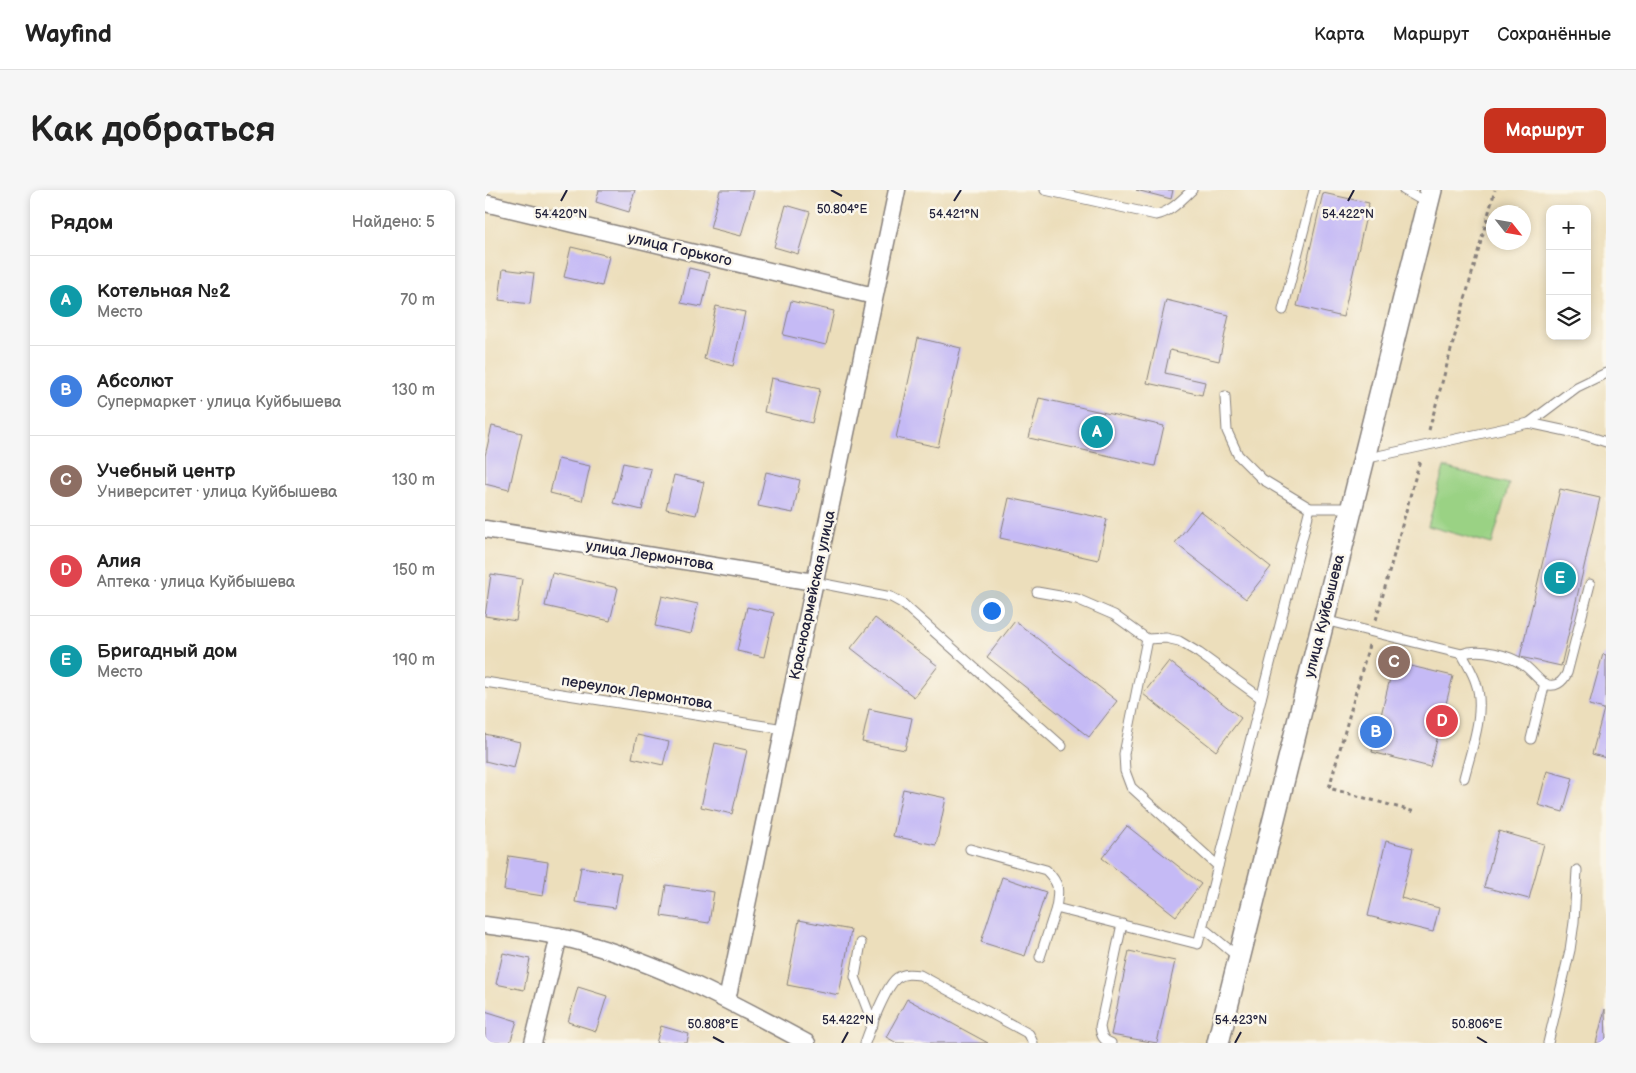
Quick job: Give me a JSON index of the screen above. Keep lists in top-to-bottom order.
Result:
{
  "streets": {
    "street": [
      "улица Горького",
      "улица Лермонтова",
      "Красноармейская улица",
      "улица Куйбышева"
    ],
    "lane": ["переулок Лермонтова"]
  },
  "crossings": [
    ["улица Горького", "Красноармейская улица"],
    ["улица Лермонтова", "Красноармейская улица"],
    ["Красноармейская улица", "переулок Лермонтова"]
  ],
  "north": "bottom right",
  "page": {
    "header": "Wayfind",
    "nav": ["Карта", "Маршрут", "Сохранённые"],
    "buttons": "Маршрут",
    "title": "Как добраться",
    "heading": ["Рядом", "Найдено: 5"],
    "map_buttons": ["+", "−"],
    "list": [
      {
        "mark": "A",
        "name": "Котельная №2",
        "note": "Место",
        "value": "70 m"
      },
      {
        "mark": "B",
        "name": "Абсолют",
        "note": "Супермаркет · улица Куйбышева",
        "value": "130 m"
      },
      {
        "mark": "C",
        "name": "Учебный центр",
        "note": "Университет · улица Куйбышева",
        "value": "130 m"
      },
      {
        "mark": "D",
        "name": "Алия",
        "note": "Аптека · улица Куйбышева",
        "value": "150 m"
      },
      {
        "mark": "E",
        "name": "Бригадный дом",
        "note": "Место",
        "value": "190 m"
      }
    ],
    "pins": [
      "A",
      "E",
      "C",
      "D",
      "B"
    ]
  },
  "coordinates": [
    "50.804°E",
    "54.420°N",
    "54.421°N",
    "54.422°N",
    "54.423°N",
    "50.808°E",
    "50.806°E"
  ]
}
